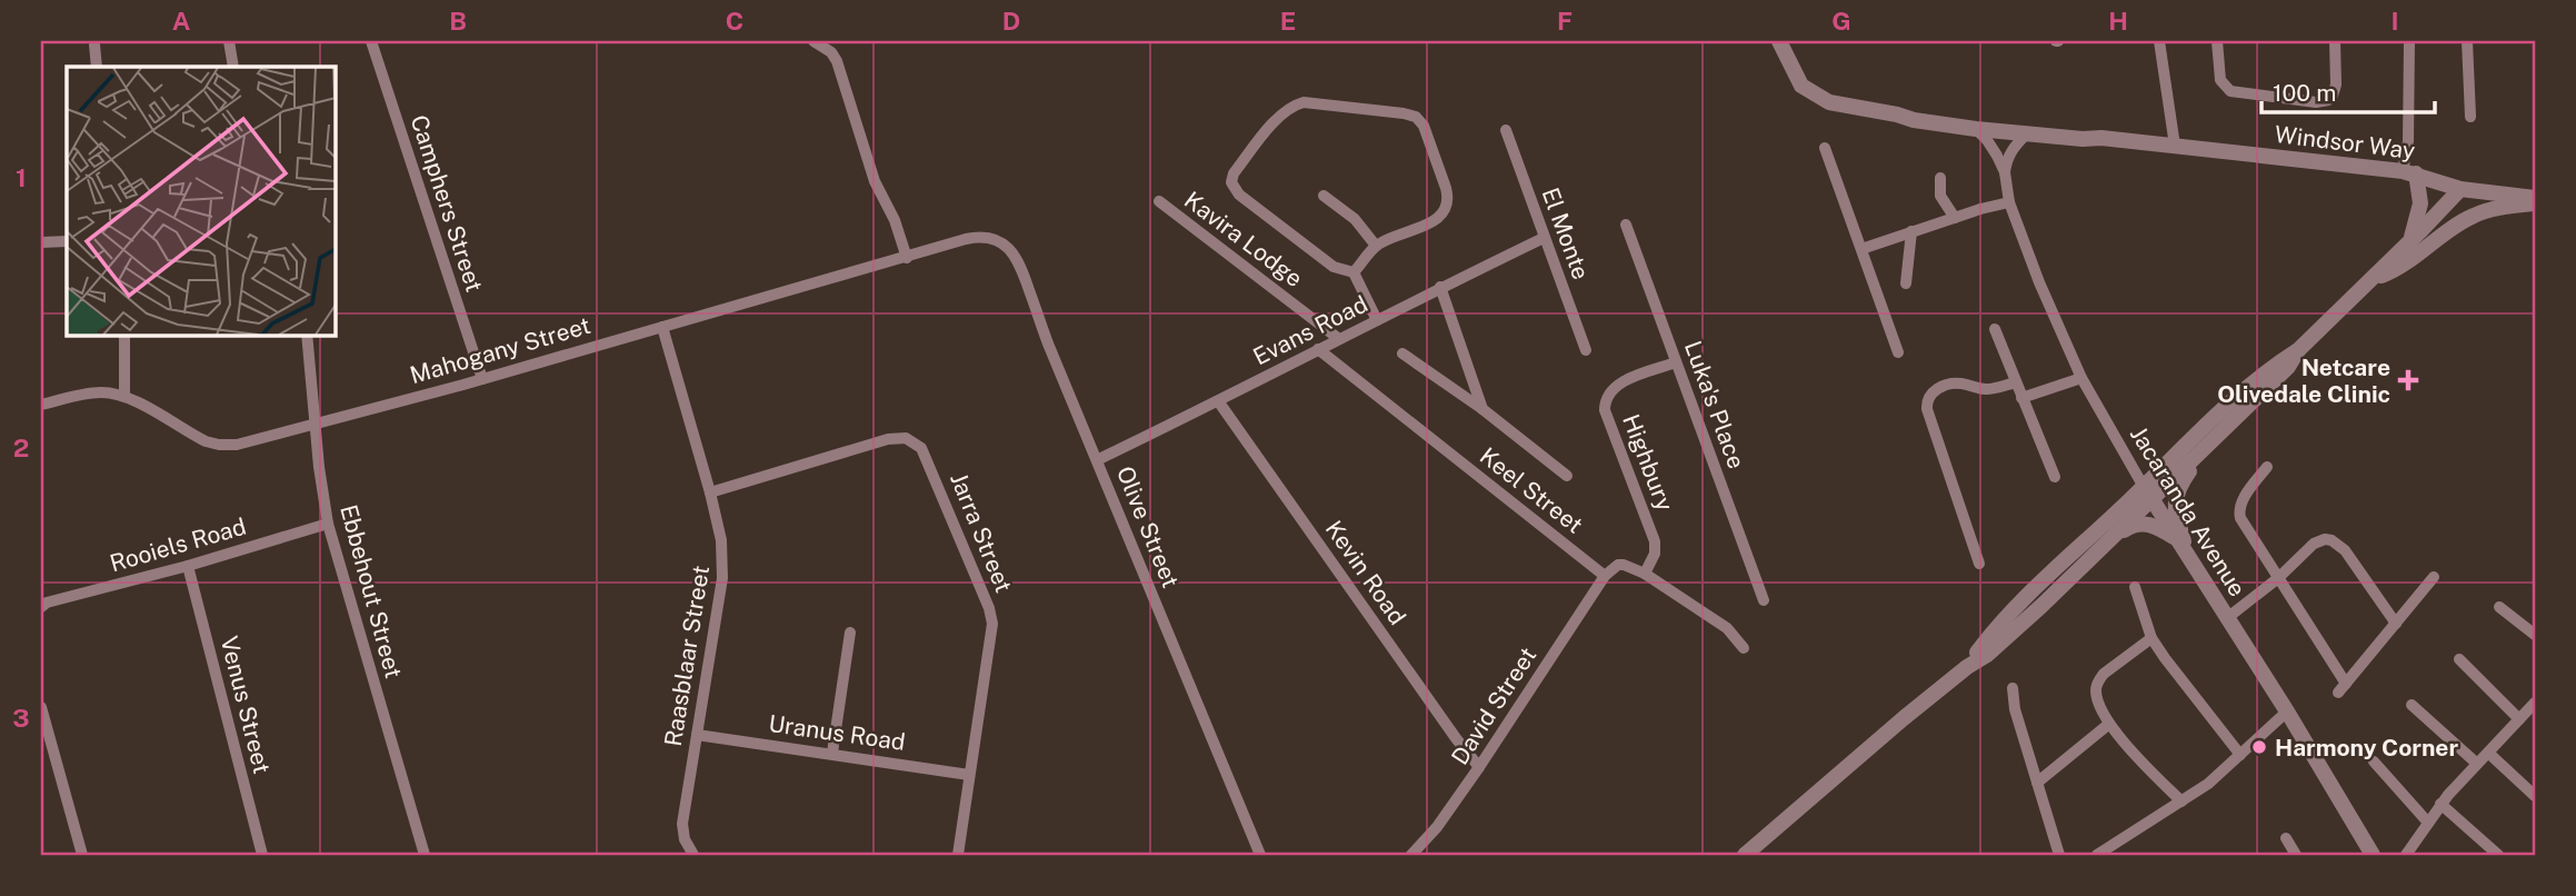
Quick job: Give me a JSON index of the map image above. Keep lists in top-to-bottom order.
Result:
{
  "streets": {
    "street": [
      "Windsor Way",
      "Camphers Street",
      "El Monte",
      "Kavira Lodge",
      "Evans Road",
      "Mahogany Street",
      "Luka's Place",
      "Highbury",
      "Keel Street",
      "Jacaranda Avenue",
      "Olive Street",
      "Jarra Street",
      "Rooiels Road",
      "Kevin Road",
      "Ebbehout Street",
      "Raasblaar Street",
      "Venus Street",
      "David Street",
      "Uranus Road"
    ]
  },
  "crossings": [
    ["Windsor Way", "Jacaranda Avenue"],
    ["Camphers Street", "Mahogany Street"],
    ["El Monte", "Evans Road"],
    ["Kavira Lodge", "Evans Road"],
    ["Evans Road", "Keel Street"],
    ["Evans Road", "Olive Street"],
    ["Evans Road", "Kevin Road"],
    ["Mahogany Street", "Olive Street"],
    ["Mahogany Street", "Ebbehout Street"],
    ["Mahogany Street", "Raasblaar Street"],
    ["Luka's Place", "Highbury"],
    ["Keel Street", "David Street"],
    ["Jarra Street", "Raasblaar Street"],
    ["Jarra Street", "Uranus Road"],
    ["Rooiels Road", "Ebbehout Street"],
    ["Rooiels Road", "Venus Street"],
    ["Kevin Road", "David Street"],
    ["Raasblaar Street", "Uranus Road"]
  ],
  "places": {
    "health": ["Netcare Olivedale Clinic"],
    "other": ["Harmony Corner"]
  },
  "scale_bar": "100 m",
  "grid": {
    "columns": [
      "A",
      "B",
      "C",
      "D",
      "E",
      "F",
      "G",
      "H",
      "I"
    ],
    "rows": ["1", "2", "3"]
  }
}
